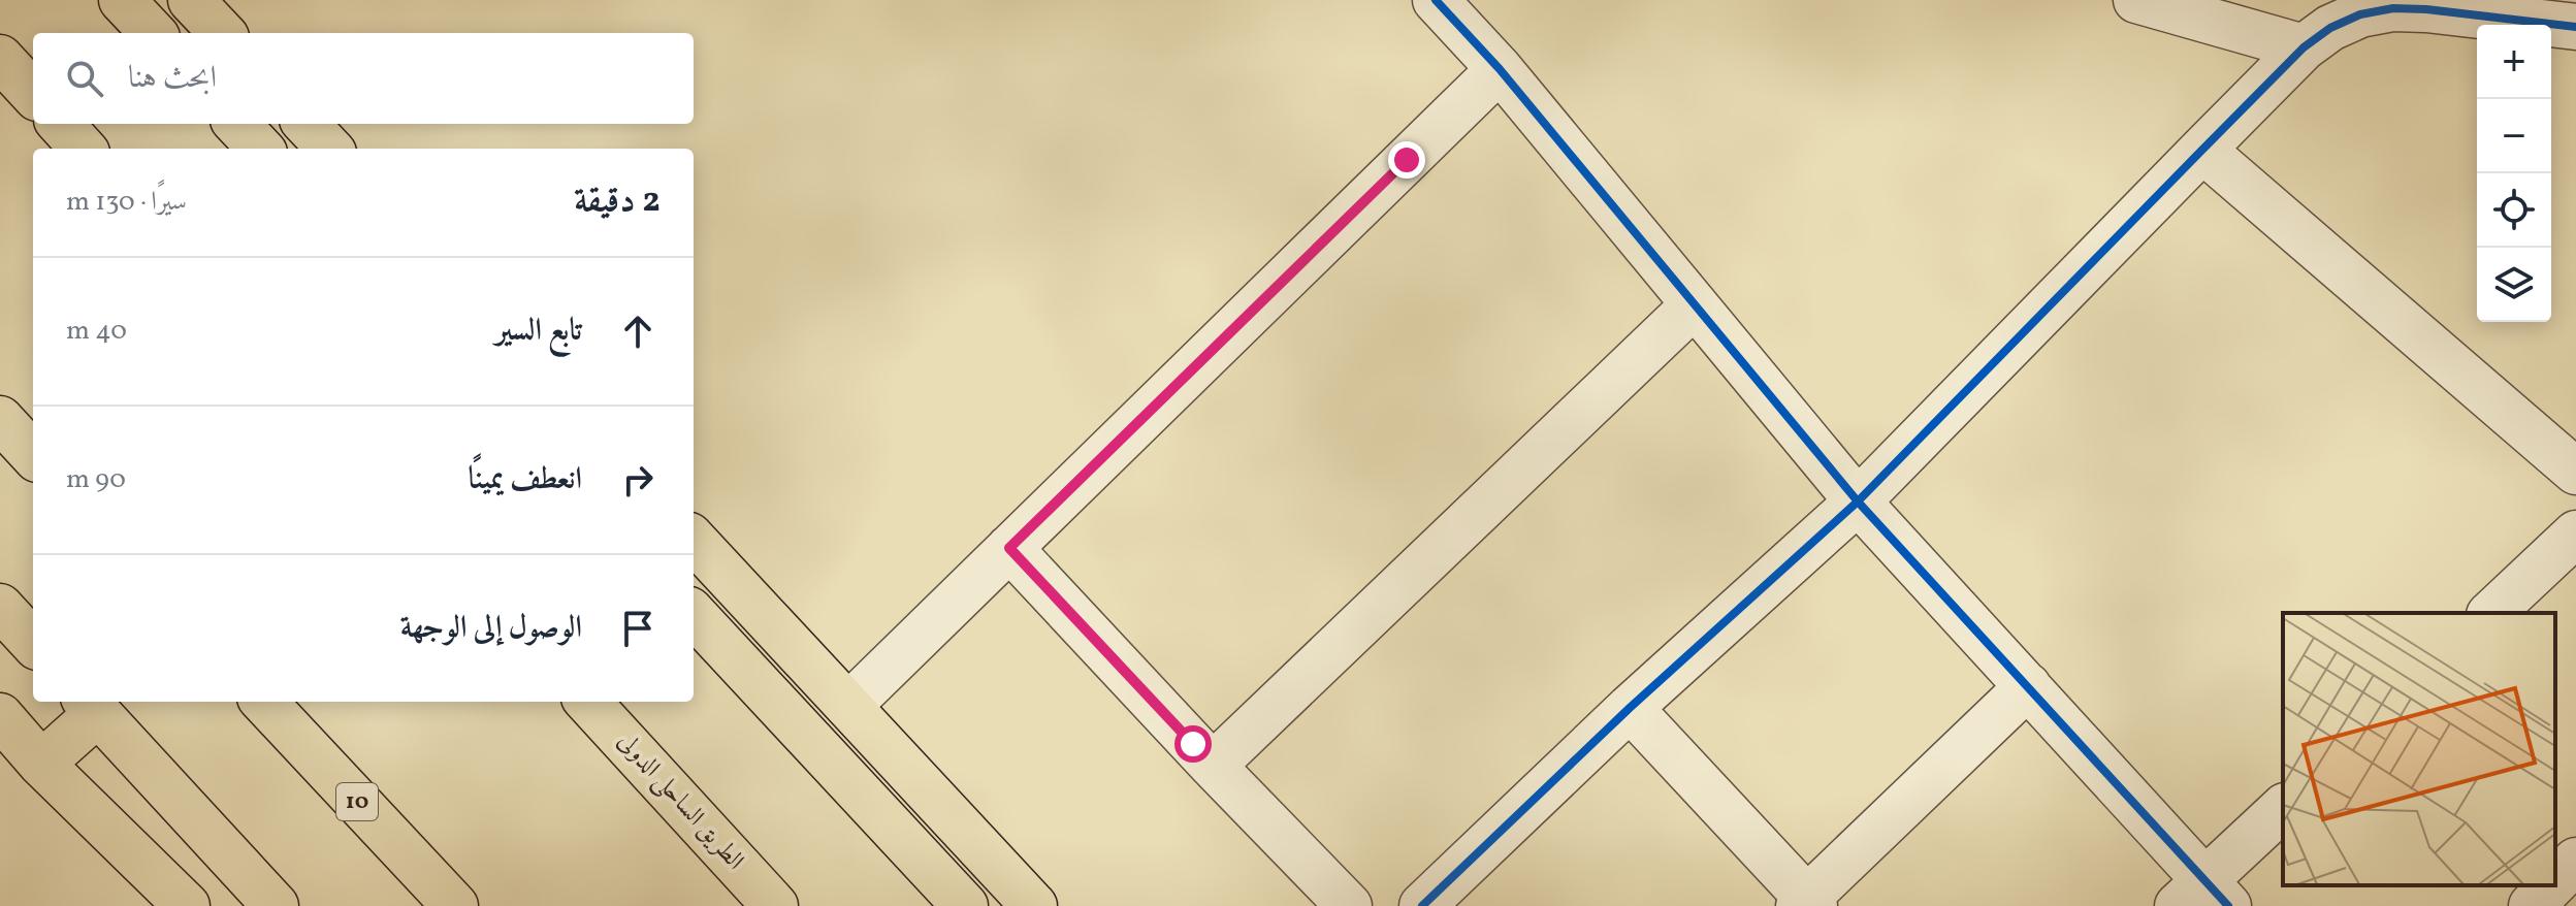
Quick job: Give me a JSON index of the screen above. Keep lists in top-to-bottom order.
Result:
{
  "streets": {
    "main road": ["10", "الطريق الساحلى الدولى"]
  },
  "page": {
    "map_buttons": ["+", "−"],
    "search": "ابحث هنا",
    "heading": ["2 دقيقة", "سيرًا · 130 m"],
    "list": [
      ["تابع السير", "40 m"],
      ["انعطف يمينًا", "90 m"],
      "الوصول إلى الوجهة"
    ]
  }
}
